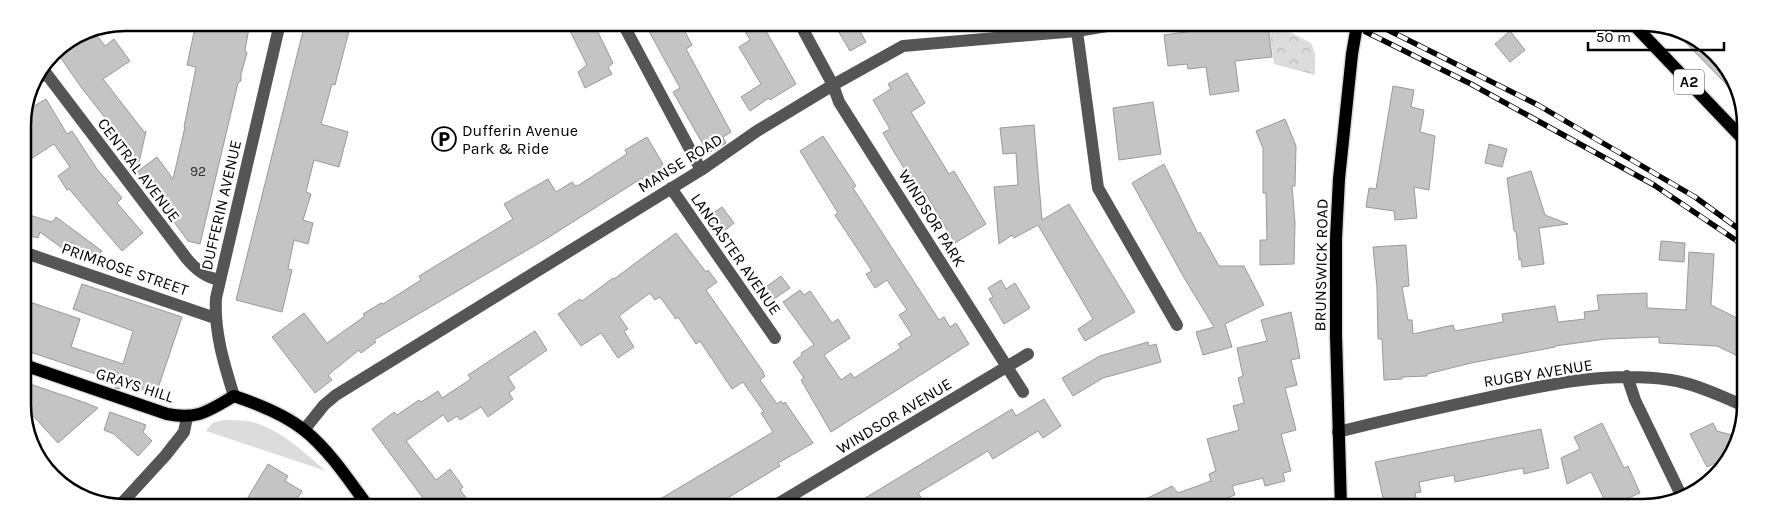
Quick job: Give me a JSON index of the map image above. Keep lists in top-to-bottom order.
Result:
{
  "streets": {
    "main road": ["A2", "BRUNSWICK ROAD", "GRAYS HILL"],
    "street": [
      "MANSE ROAD",
      "CENTRAL AVENUE",
      "DUFFERIN AVENUE",
      "WINDSOR PARK",
      "LANCASTER AVENUE",
      "PRIMROSE STREET",
      "RUGBY AVENUE",
      "WINDSOR AVENUE"
    ]
  },
  "crossings": [
    ["MANSE ROAD", "WINDSOR PARK"],
    ["MANSE ROAD", "LANCASTER AVENUE"],
    ["CENTRAL AVENUE", "DUFFERIN AVENUE"],
    ["DUFFERIN AVENUE", "PRIMROSE STREET"],
    ["DUFFERIN AVENUE", "GRAYS HILL"],
    ["WINDSOR PARK", "WINDSOR AVENUE"],
    ["BRUNSWICK ROAD", "RUGBY AVENUE"]
  ],
  "places": {
    "parking": ["Dufferin Avenue Park & Ride"]
  },
  "house_numbers": ["92"],
  "scale_bar": "50 m"
}
